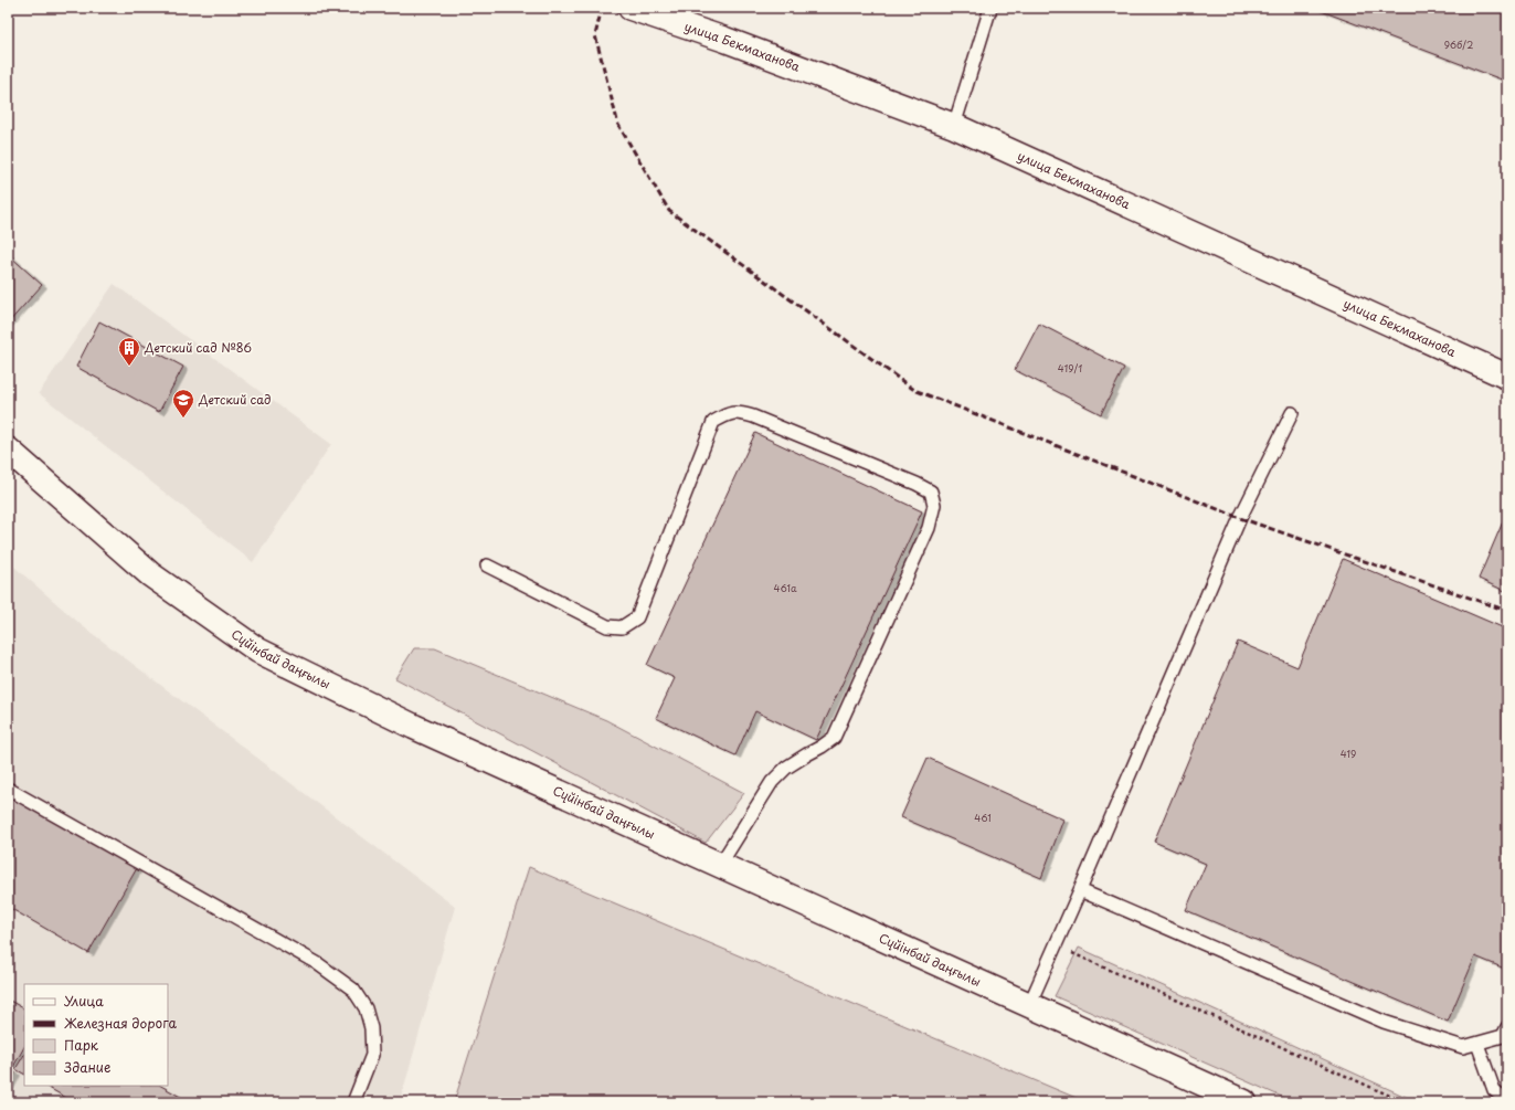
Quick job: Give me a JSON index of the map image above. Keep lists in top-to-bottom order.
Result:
{
  "streets": {
    "main road": ["улица Бекмаханова", "Сүйінбай даңғылы"]
  },
  "places": {
    "building": ["Детский сад №86"],
    "school or university": ["Детский сад"]
  },
  "house_numbers": [
    "96б/2",
    "419/1",
    "461а",
    "419",
    "461"
  ],
  "legend": [
    "Улица",
    "Железная дорога",
    "Парк",
    "Здание"
  ]
}
